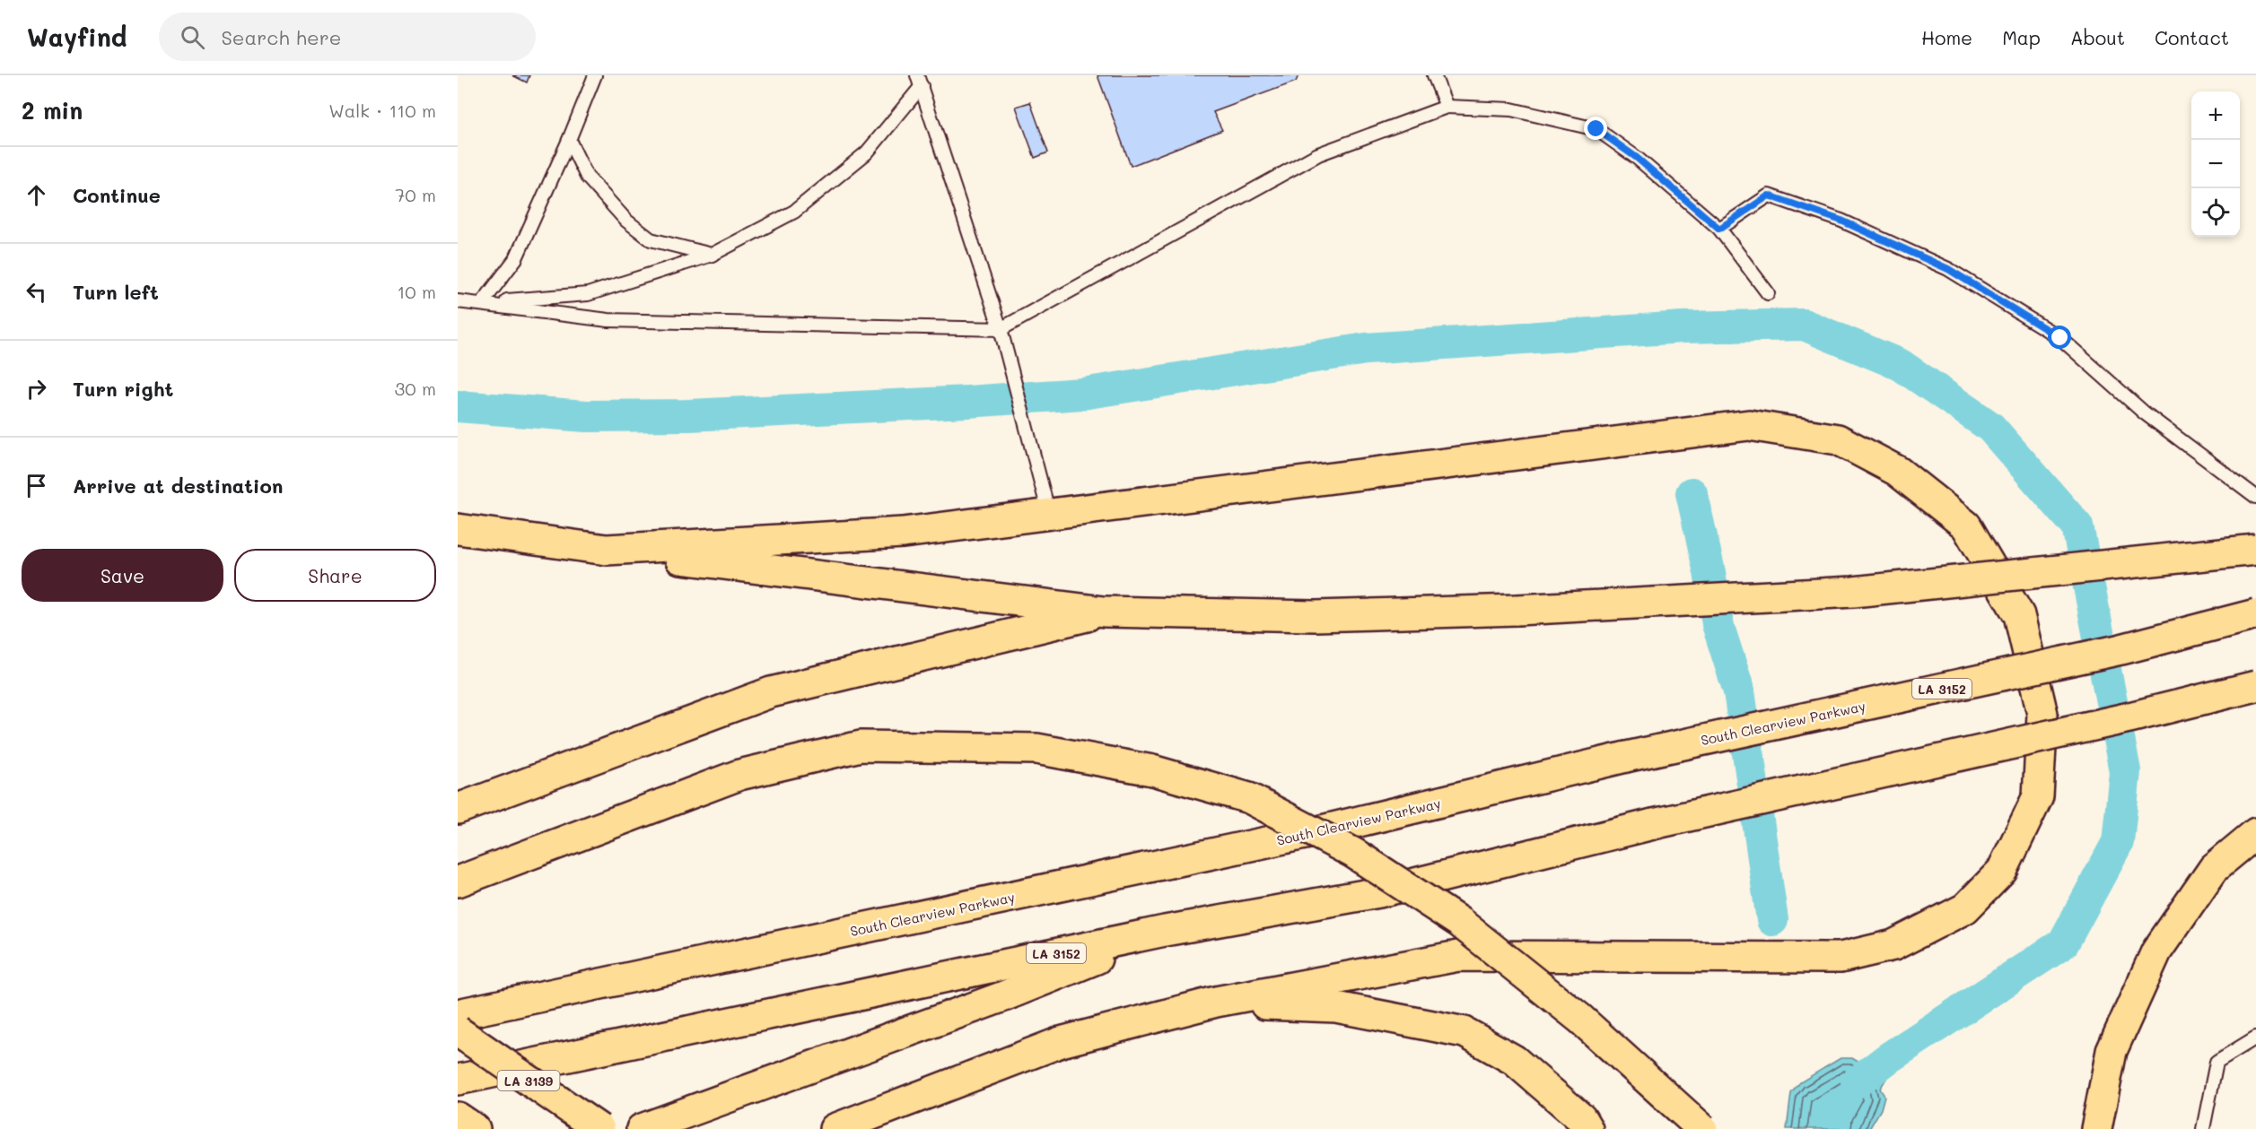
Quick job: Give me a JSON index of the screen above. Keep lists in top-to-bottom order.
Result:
{
  "streets": {
    "highway": ["LA 3152", "South Clearview Parkway", "LA 3139"]
  },
  "page": {
    "header": "Wayfind",
    "search": "Search here",
    "nav": [
      "Home",
      "Map",
      "About",
      "Contact"
    ],
    "heading": ["2 min", "Walk · 110 m"],
    "map_buttons": ["+", "−"],
    "list": [
      ["Continue", "70 m"],
      ["Turn left", "10 m"],
      ["Turn right", "30 m"],
      "Arrive at destination"
    ],
    "buttons": ["Save", "Share"]
  }
}
